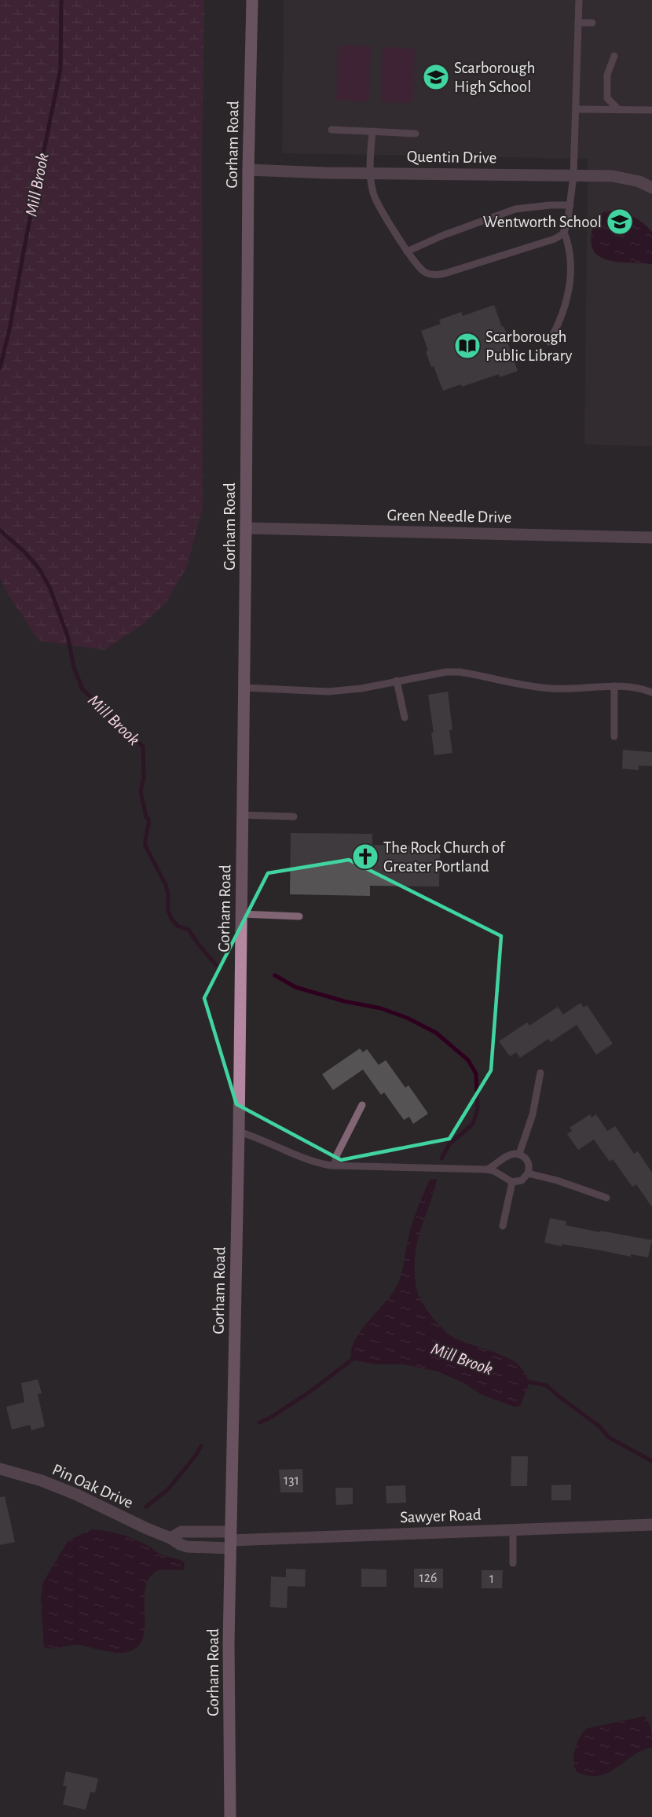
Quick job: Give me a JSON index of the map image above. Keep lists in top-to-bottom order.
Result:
{
  "streets": {
    "main road": ["Gorham Road"],
    "street": [
      "Quentin Drive",
      "Green Needle Drive",
      "Pin Oak Drive",
      "Sawyer Road"
    ]
  },
  "crossings": [
    ["Gorham Road", "Quentin Drive"],
    ["Gorham Road", "Green Needle Drive"],
    ["Gorham Road", "Sawyer Road"],
    ["Pin Oak Drive", "Sawyer Road"]
  ],
  "water": ["Mill Brook"],
  "places": {
    "school or university": ["Scarborough High School", "Wentworth School"],
    "library": ["Scarborough Public Library"],
    "church": ["The Rock Church of Greater Portland"]
  },
  "house_numbers": ["131", "126", "1"]
}
